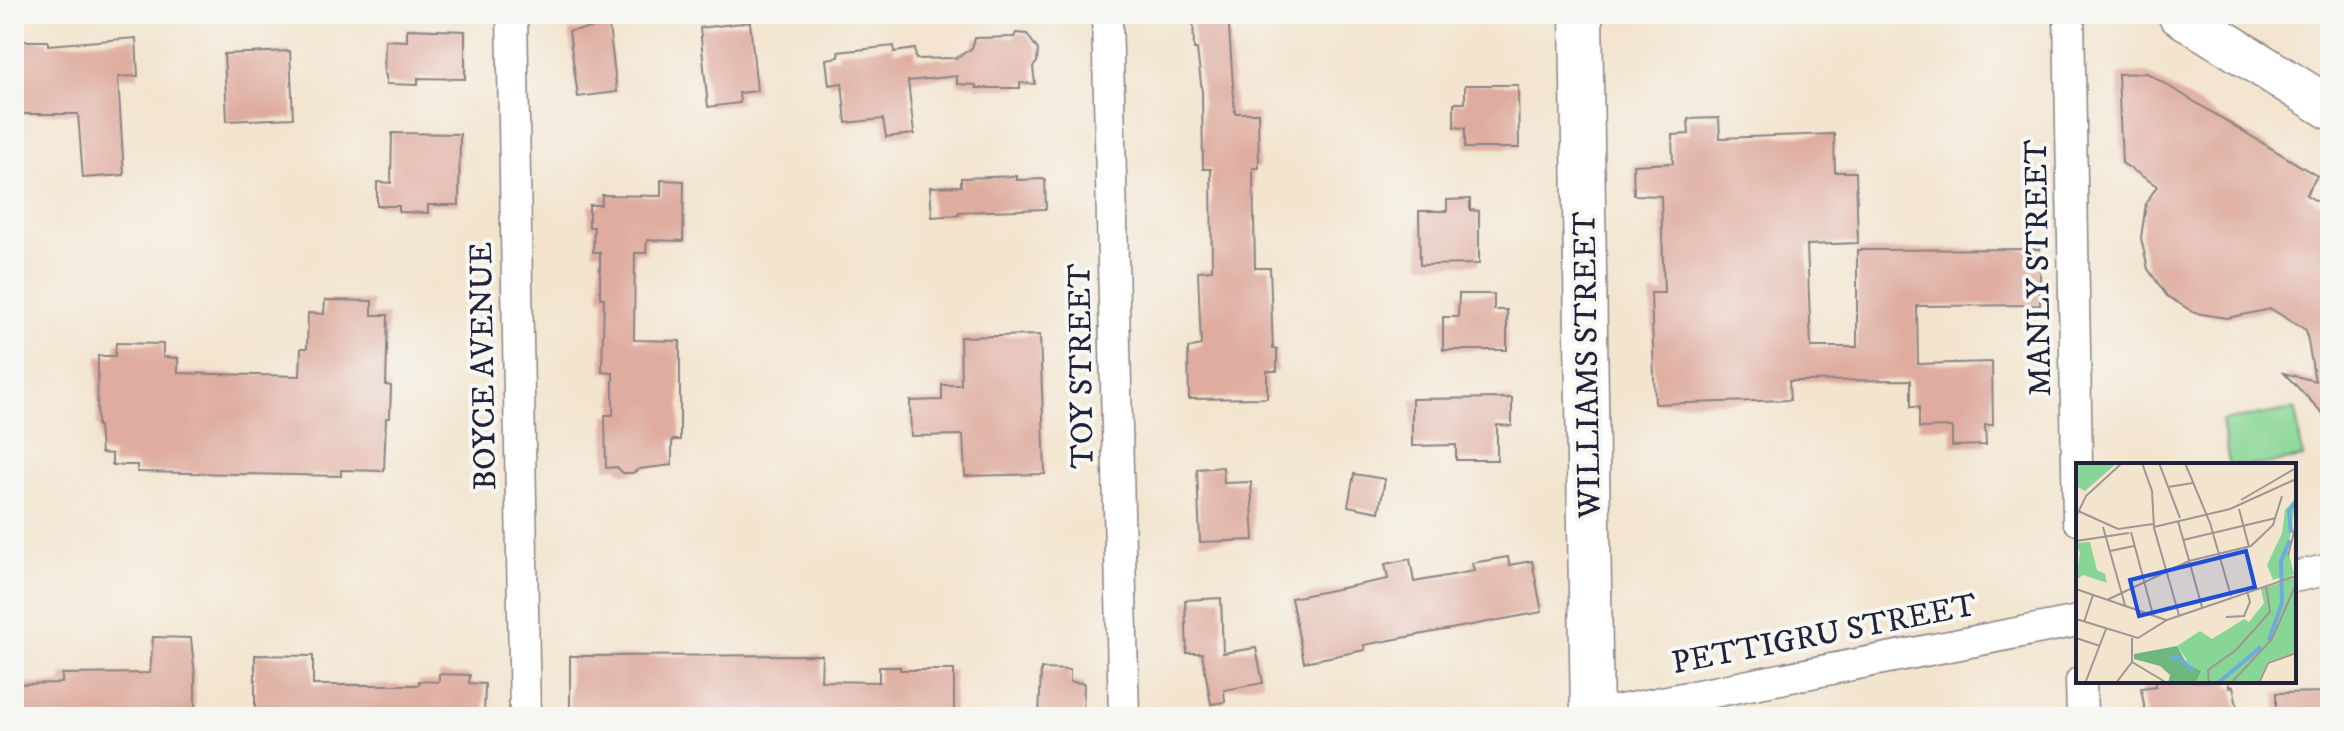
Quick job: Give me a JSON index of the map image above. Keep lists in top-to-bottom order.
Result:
{
  "streets": {
    "street": [
      "MANLY STREET",
      "WILLIAMS STREET",
      "BOYCE AVENUE",
      "TOY STREET",
      "PETTIGRU STREET"
    ]
  },
  "crossings": [
    ["WILLIAMS STREET", "PETTIGRU STREET"]
  ]
}
